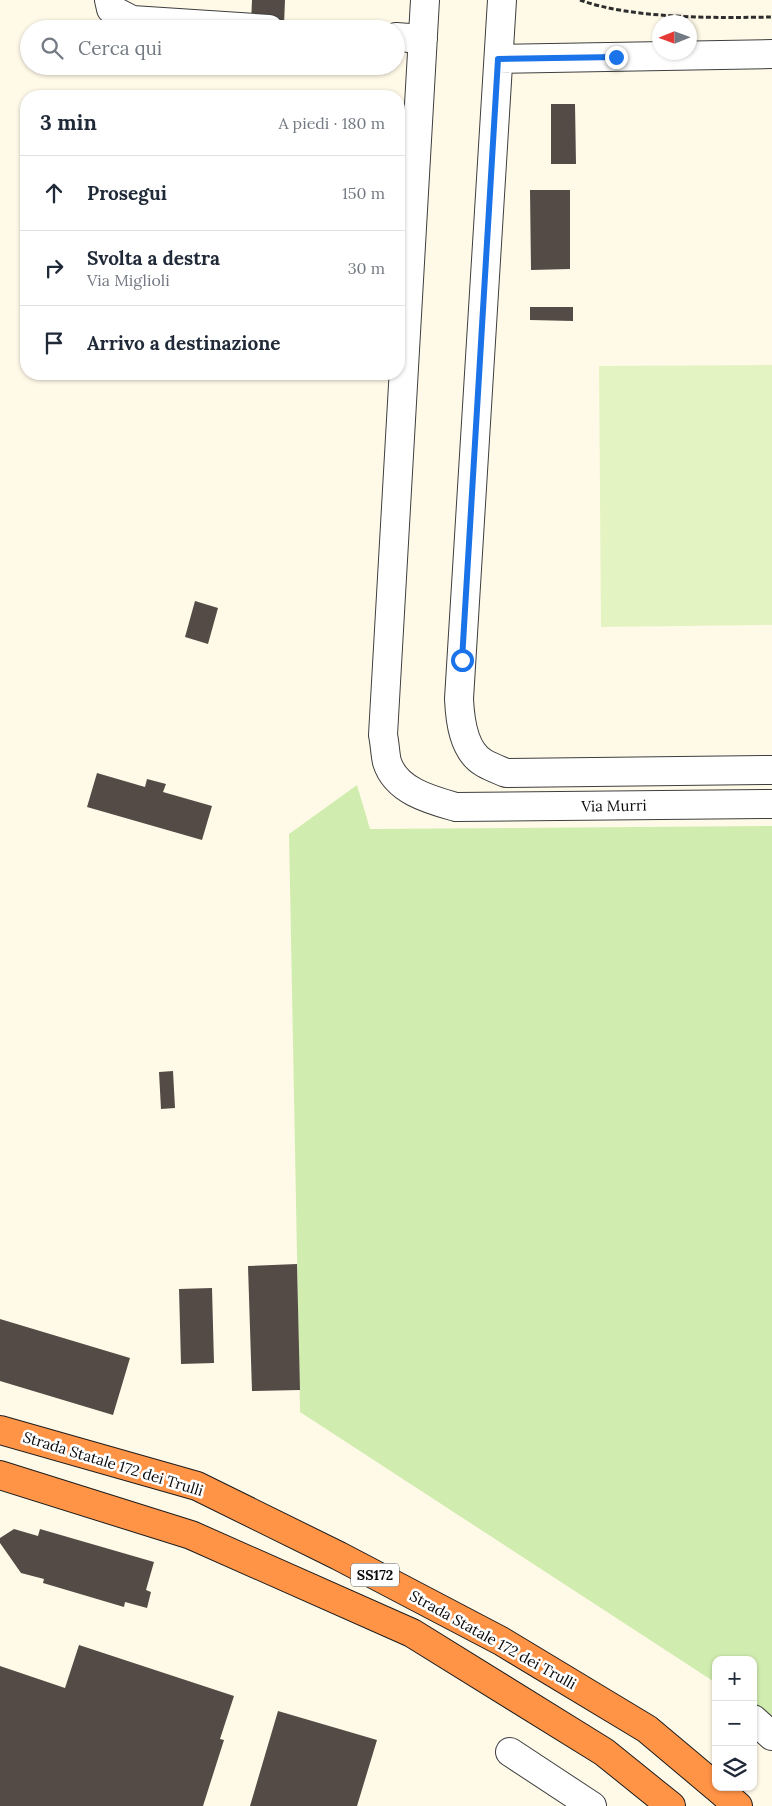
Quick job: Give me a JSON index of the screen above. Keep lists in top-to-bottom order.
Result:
{
  "streets": {
    "highway": ["Strada Statale 172 dei Trulli", "SS172"],
    "street": ["Via Murri"]
  },
  "north": "left",
  "page": {
    "search": "Cerca qui",
    "heading": ["3 min", "A piedi · 180 m"],
    "list": [
      ["Prosegui", "150 m"],
      ["Svolta a destra", "Via Miglioli", "30 m"],
      "Arrivo a destinazione"
    ],
    "map_buttons": ["+", "−"]
  }
}
